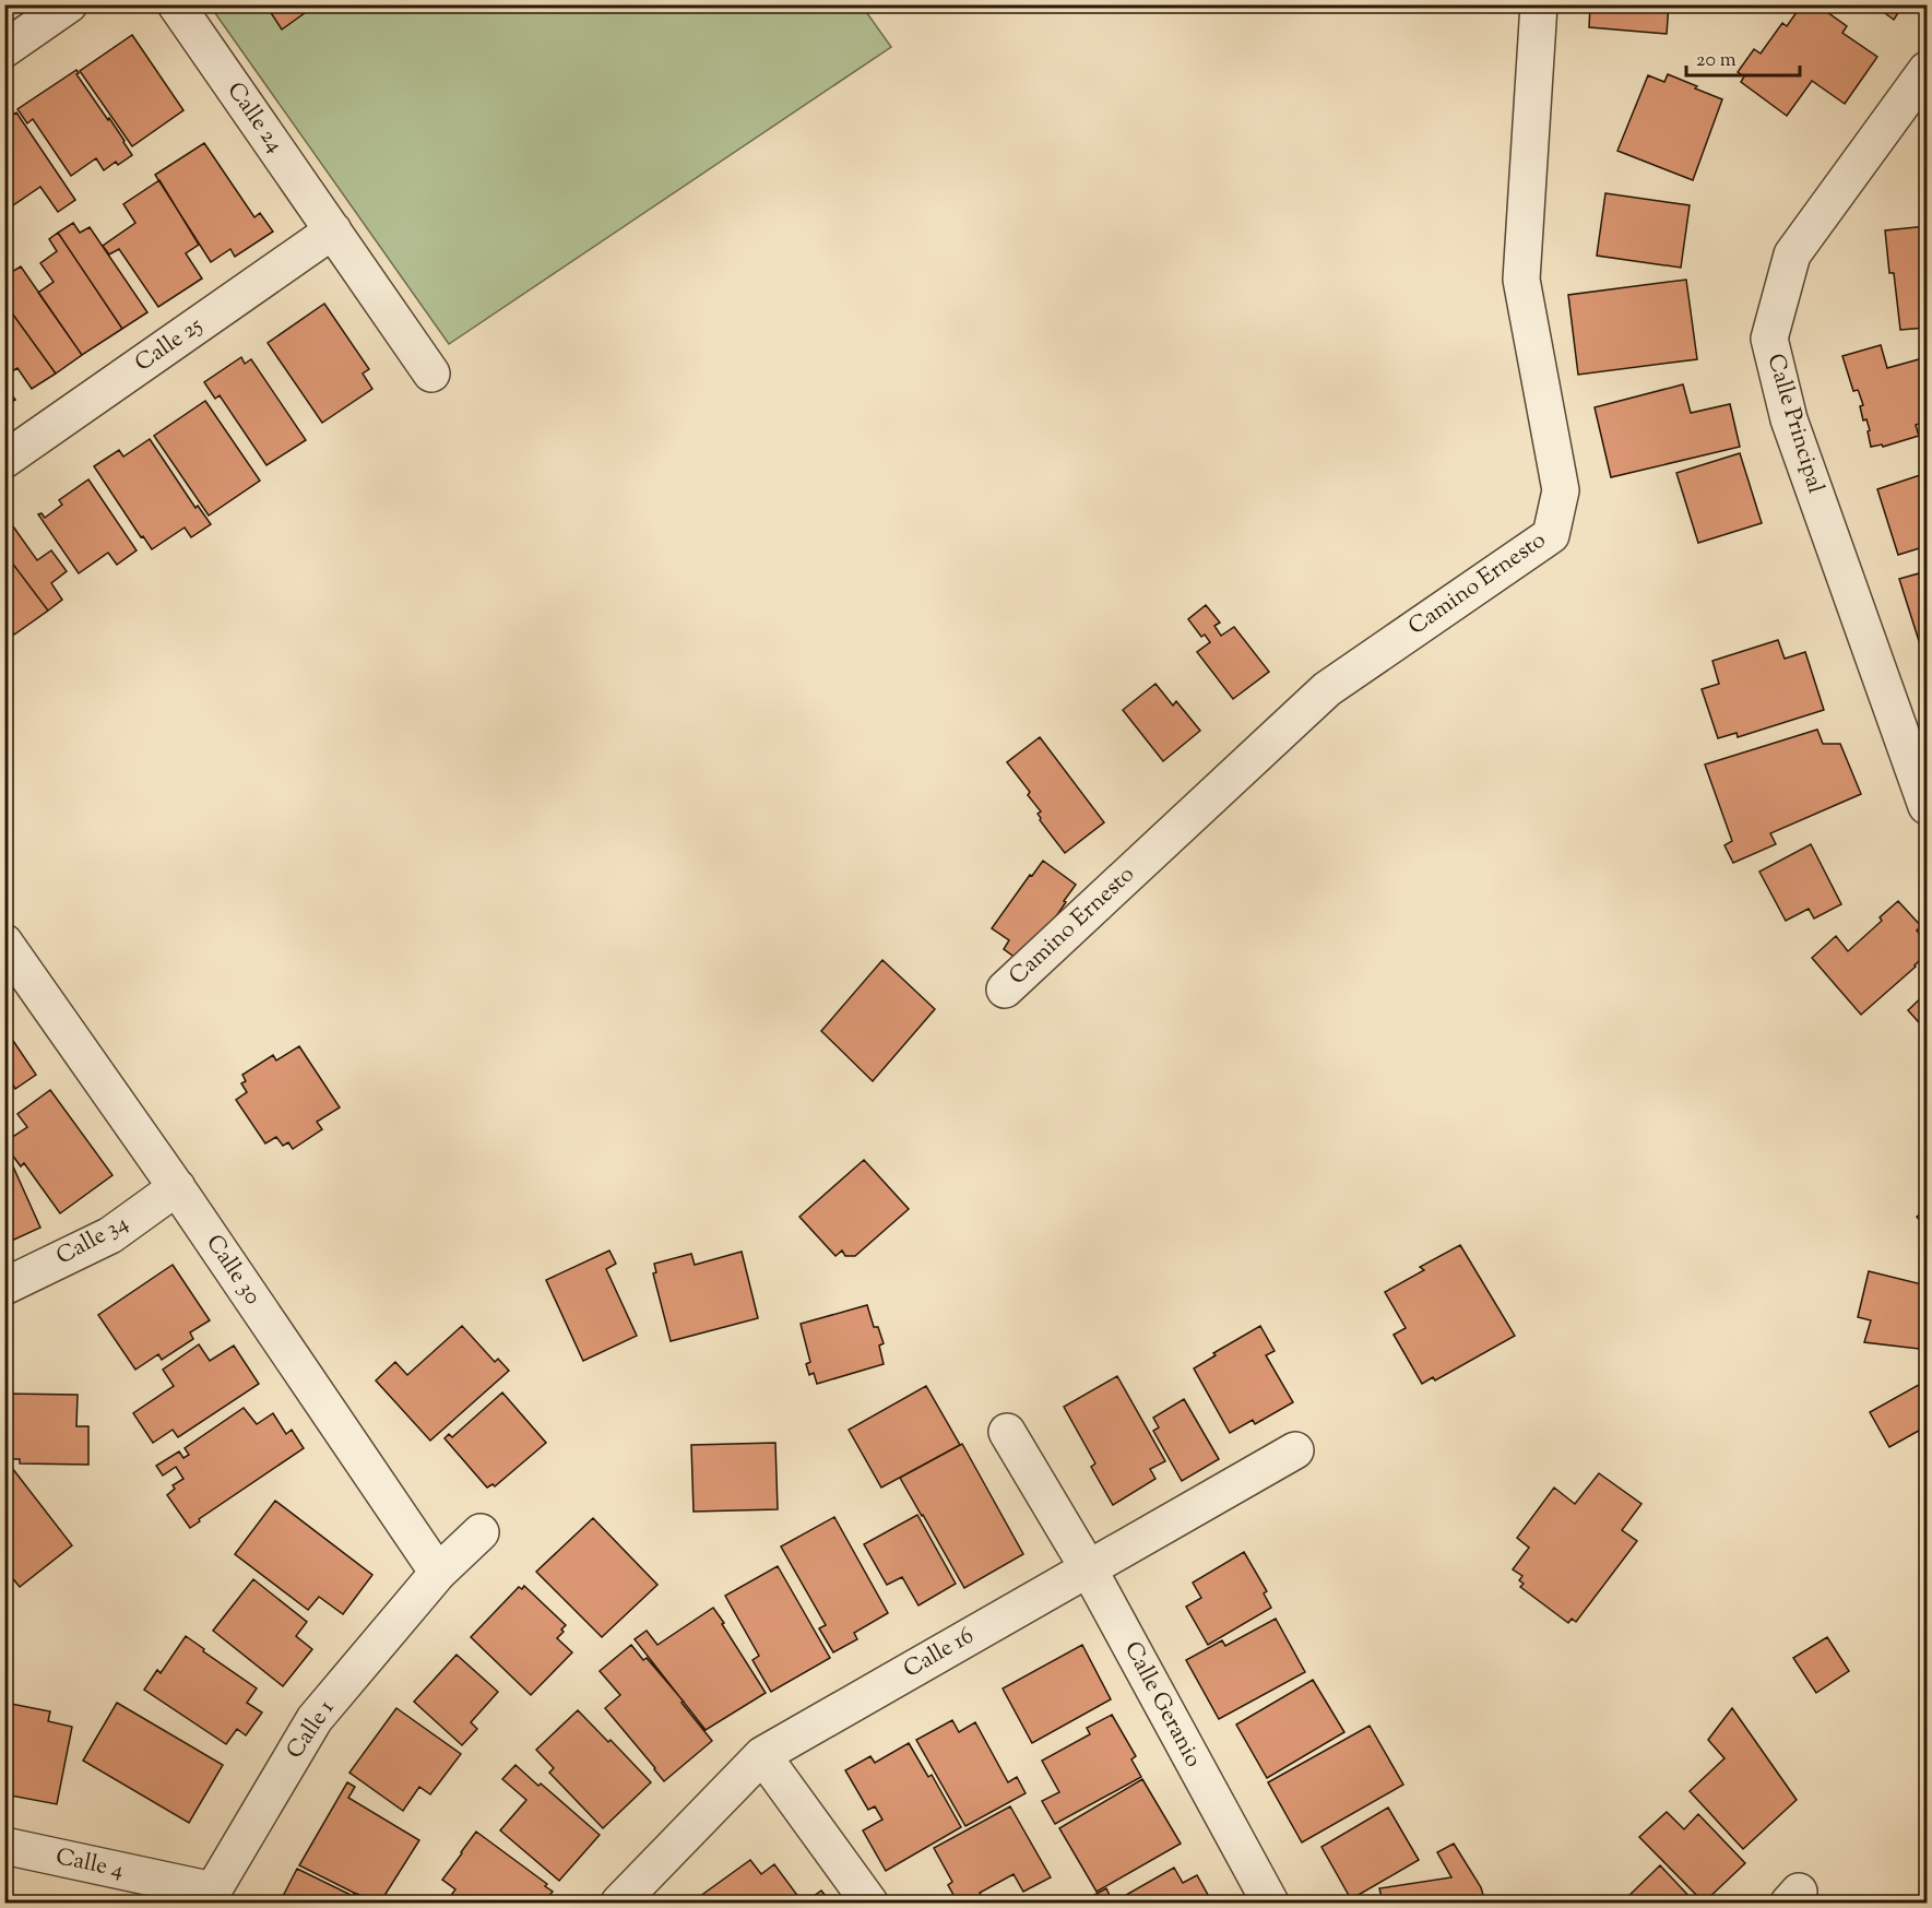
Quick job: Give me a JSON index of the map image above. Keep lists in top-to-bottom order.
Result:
{
  "streets": {
    "street": [
      "Calle 24",
      "Calle 25",
      "Calle Principal",
      "Camino Ernesto",
      "Calle 34",
      "Calle 30",
      "Calle 16",
      "Calle Geranio",
      "Calle 1",
      "Calle 4"
    ]
  },
  "crossings": [
    ["Calle 24", "Calle 25"],
    ["Calle 34", "Calle 30"],
    ["Calle 30", "Calle 1"],
    ["Calle 16", "Calle Geranio"],
    ["Calle 1", "Calle 4"]
  ],
  "scale_bar": "20 m"
}
